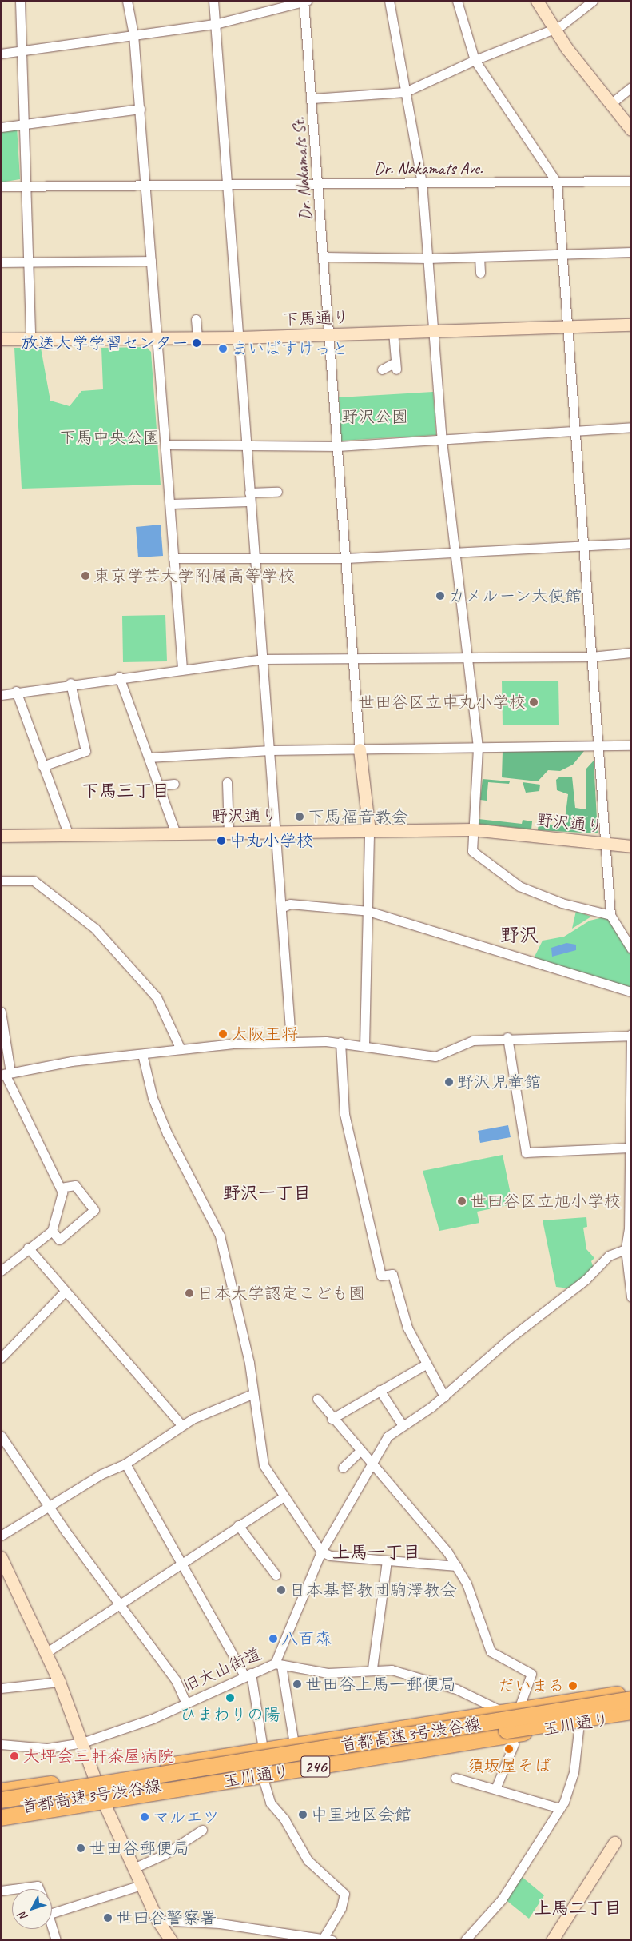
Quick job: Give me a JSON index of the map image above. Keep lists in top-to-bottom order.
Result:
{
  "streets": {
    "highway": ["玉川通り", "首都高速3号渋谷線", "246"],
    "street": [
      "Dr. Nakamats Ave.",
      "Dr. Nakamats St.",
      "下馬通り",
      "野沢通り",
      "旧大山街道"
    ]
  },
  "crossings": [
    ["Dr. Nakamats Ave.", "Dr. Nakamats St."],
    ["Dr. Nakamats St.", "下馬通り"],
    ["旧大山街道", "玉川通り"]
  ],
  "districts": [
    "下馬三丁目",
    "野沢",
    "野沢一丁目",
    "上馬一丁目",
    "上馬二丁目"
  ],
  "parks": ["野沢公園", "下馬中央公園"],
  "places": [
    "放送大学学習センター",
    "まいばすけっと",
    "東京学芸大学附属高等学校",
    "カメルーン大使館",
    "世田谷区立中丸小学校",
    "下馬福音教会",
    "中丸小学校",
    "大阪王将",
    "野沢児童館",
    "世田谷区立旭小学校",
    "日本大学認定こども園",
    "日本基督教団駒澤教会",
    "八百森",
    "世田谷上馬一郵便局",
    "だいまる",
    "ひまわりの陽",
    "須坂屋そば",
    "大坪会三軒茶屋病院",
    "中里地区会館",
    "マルエツ",
    "世田谷郵便局",
    "世田谷警察署"
  ],
  "north": "bottom left"
}
